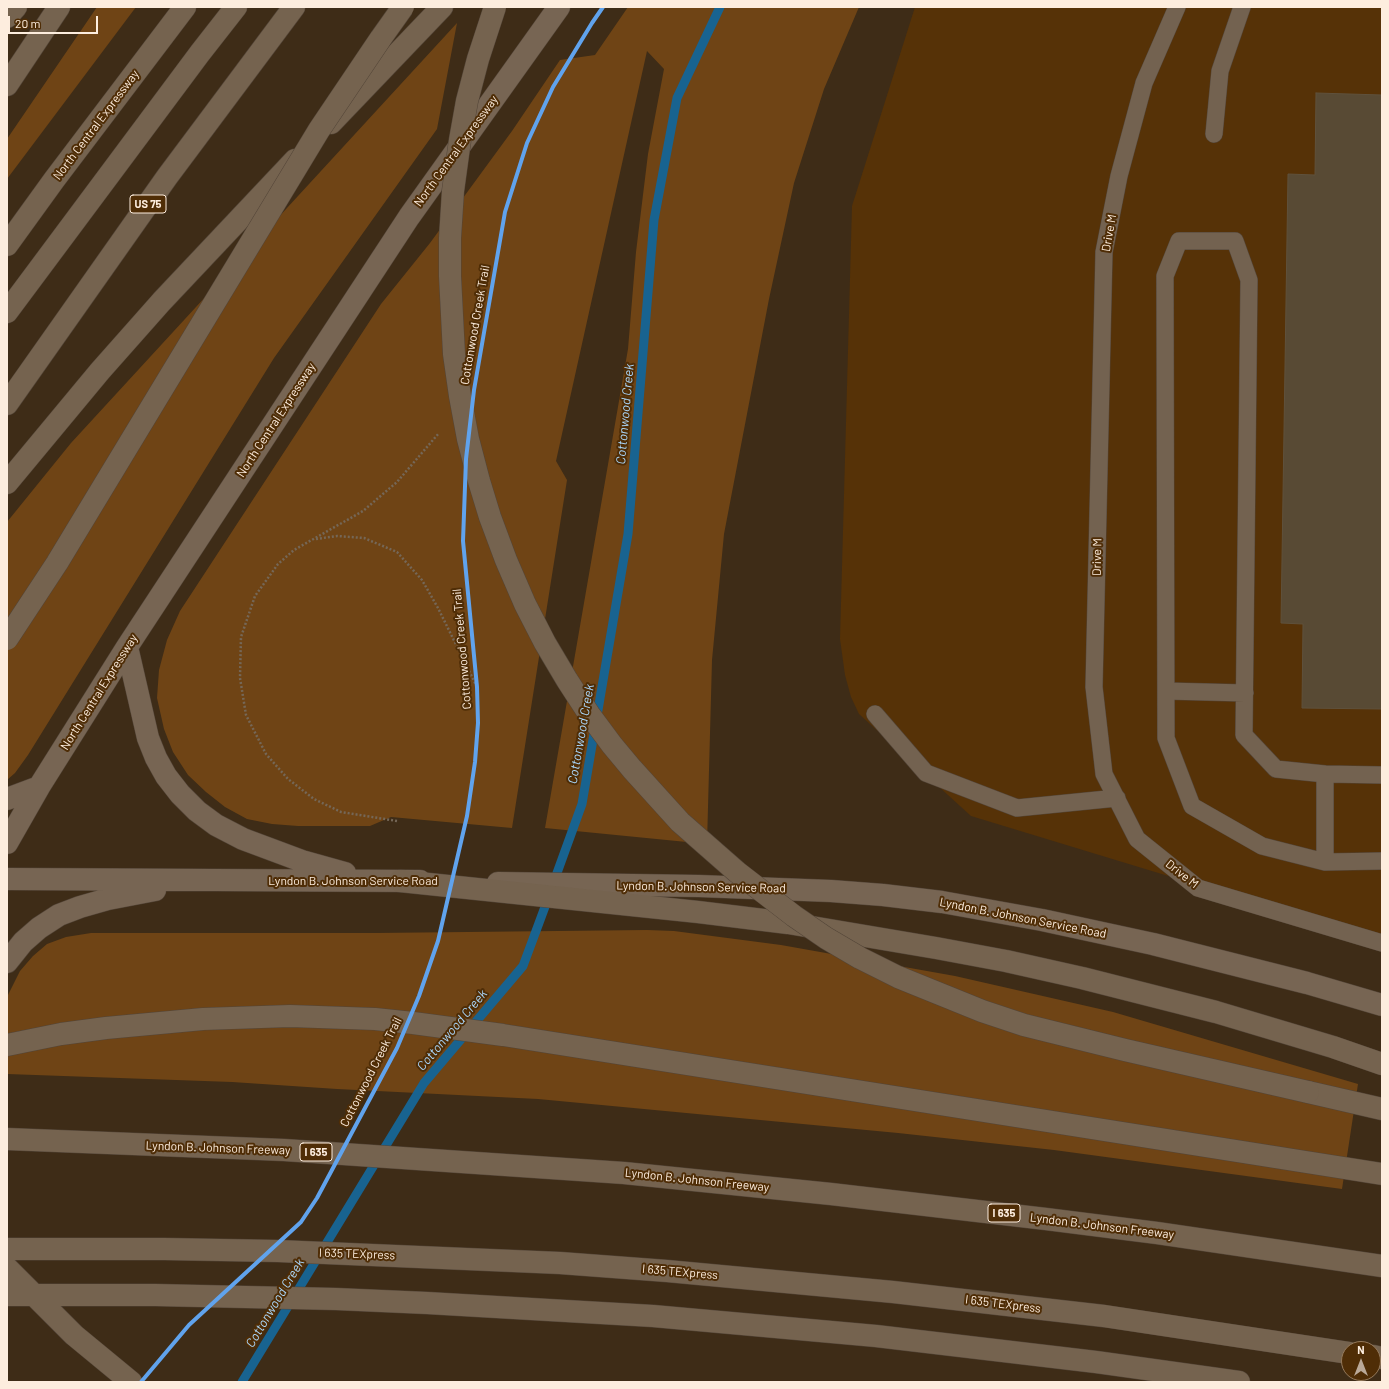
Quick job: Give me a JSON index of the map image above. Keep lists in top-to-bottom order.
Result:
{
  "streets": {
    "highway": [
      "North Central Expressway",
      "US 75",
      "Lyndon B. Johnson Freeway",
      "I 635",
      "I 635 TEXpress"
    ],
    "main road": ["Lyndon B. Johnson Service Road"],
    "lane": ["Drive M"],
    "cycle path": ["Cottonwood Creek Trail"]
  },
  "water": ["Cottonwood Creek"],
  "scale_bar": "20 m",
  "north": "top"
}
